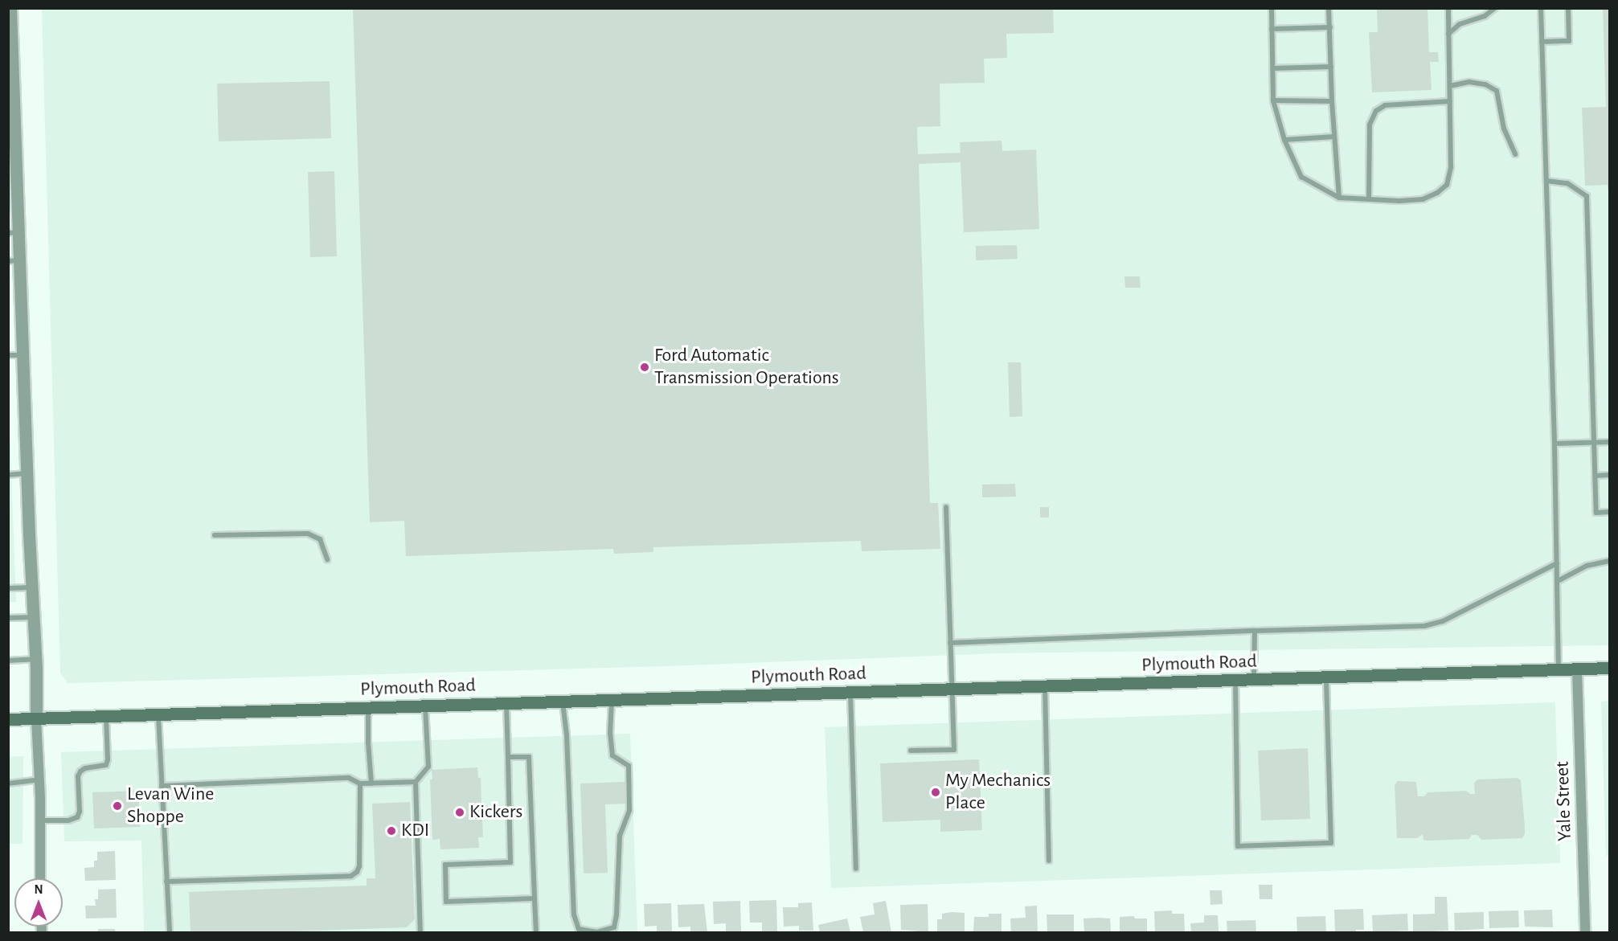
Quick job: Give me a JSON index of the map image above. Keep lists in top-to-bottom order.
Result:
{
  "streets": {
    "main road": ["Plymouth Road"],
    "street": ["Yale Street"]
  },
  "crossings": [
    ["Plymouth Road", "Yale Street"]
  ],
  "places": [
    "Ford Automatic Transmission Operations",
    "My Mechanics Place",
    "Levan Wine Shoppe",
    "Kickers",
    "KDI"
  ],
  "north": "top"
}
